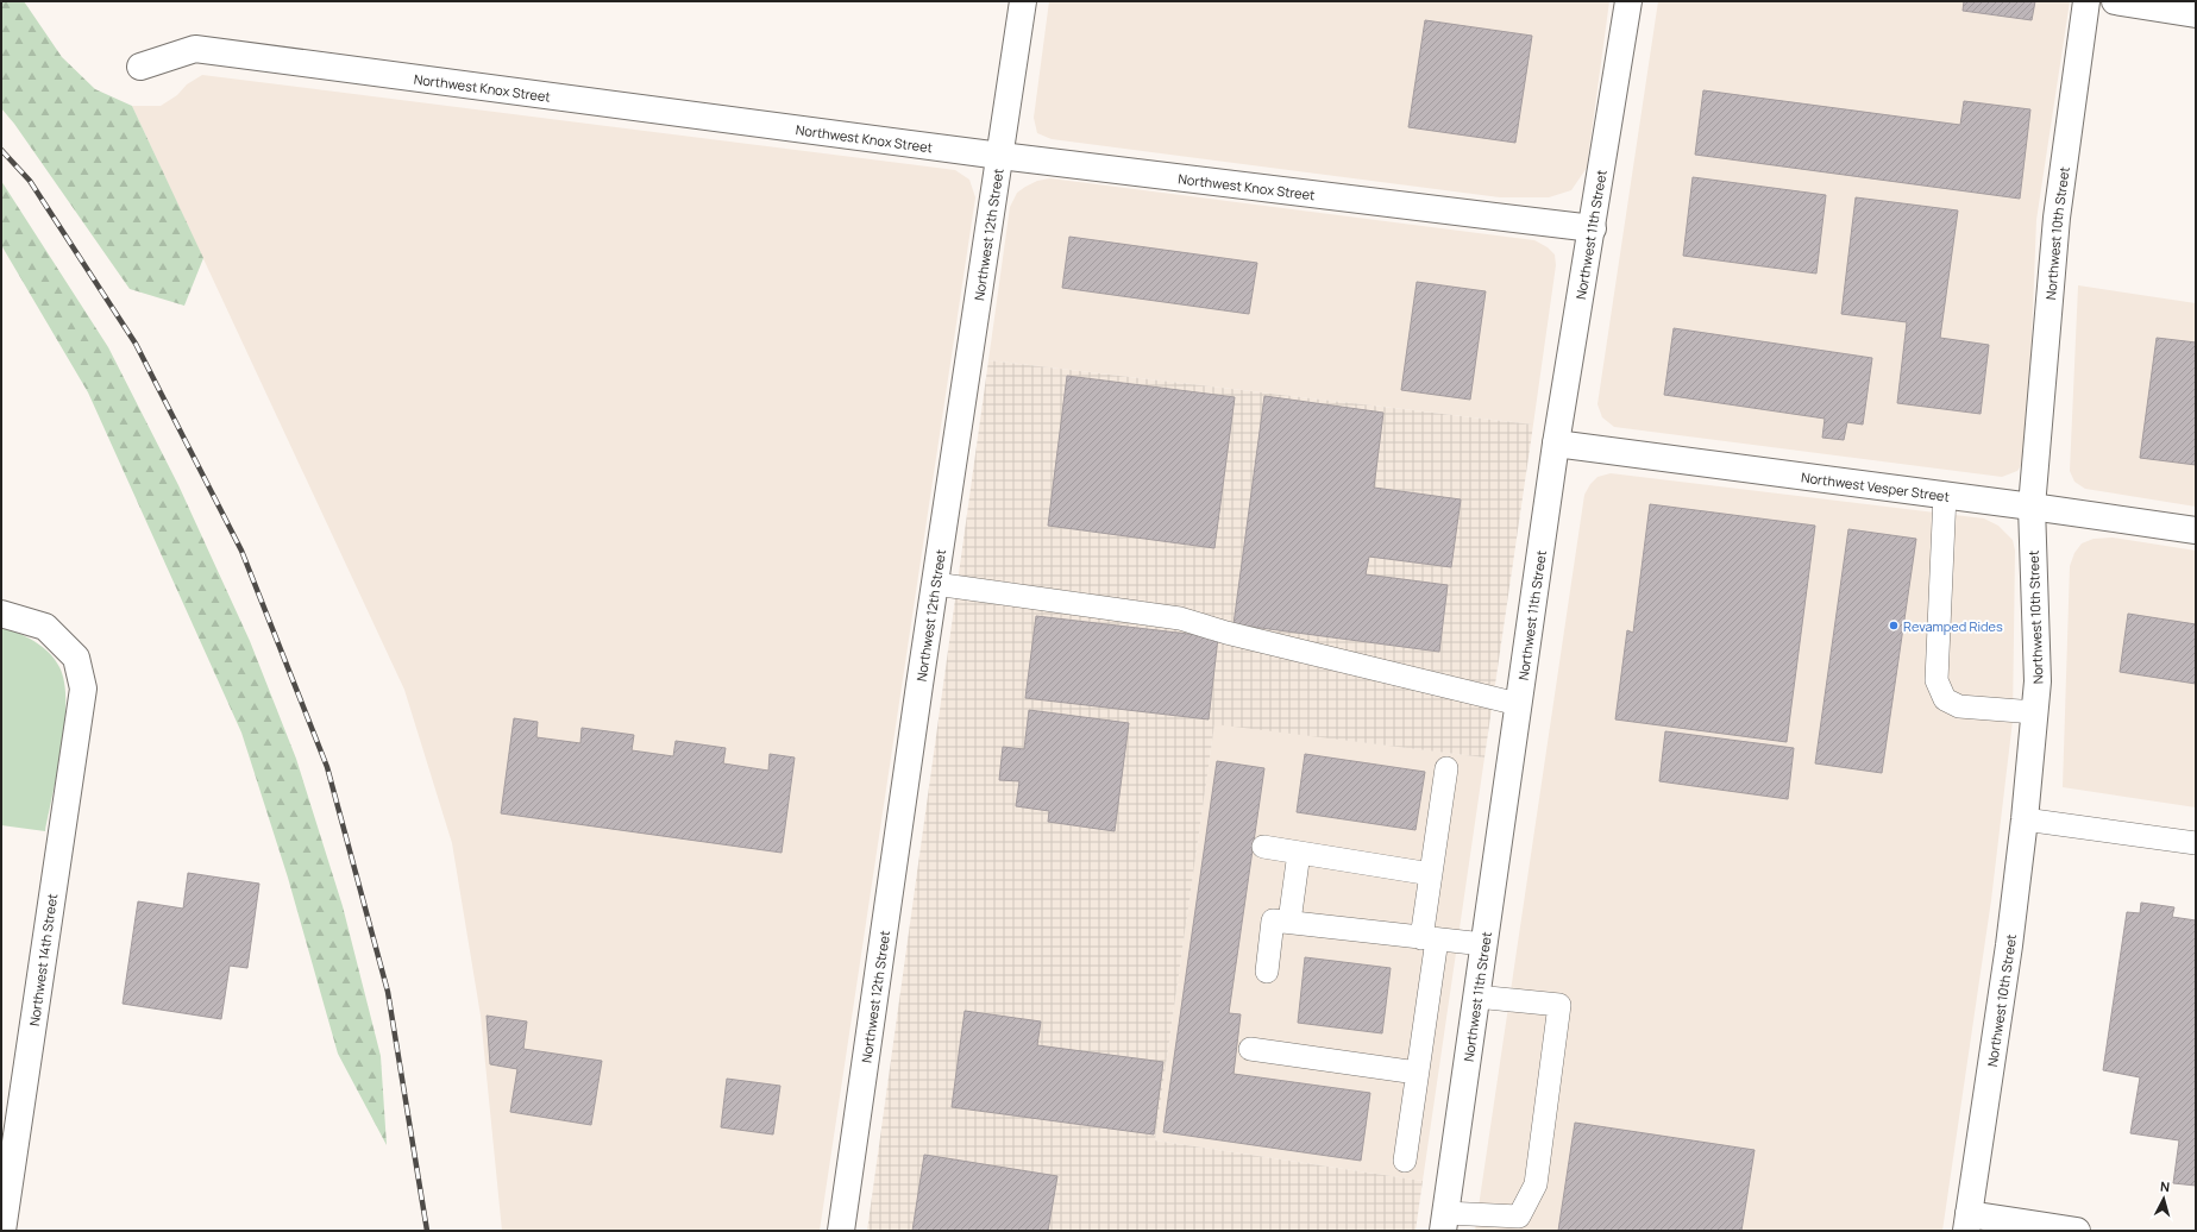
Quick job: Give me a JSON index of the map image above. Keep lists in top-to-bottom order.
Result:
{
  "streets": {
    "street": [
      "Northwest Knox Street",
      "Northwest 10th Street",
      "Northwest 11th Street",
      "Northwest 12th Street",
      "Northwest Vesper Street",
      "Northwest 14th Street"
    ]
  },
  "crossings": [
    ["Northwest Knox Street", "Northwest 11th Street"],
    ["Northwest Knox Street", "Northwest 12th Street"],
    ["Northwest 10th Street", "Northwest Vesper Street"],
    ["Northwest 11th Street", "Northwest Vesper Street"]
  ],
  "places": ["Revamped Rides"],
  "north": "top"
}
